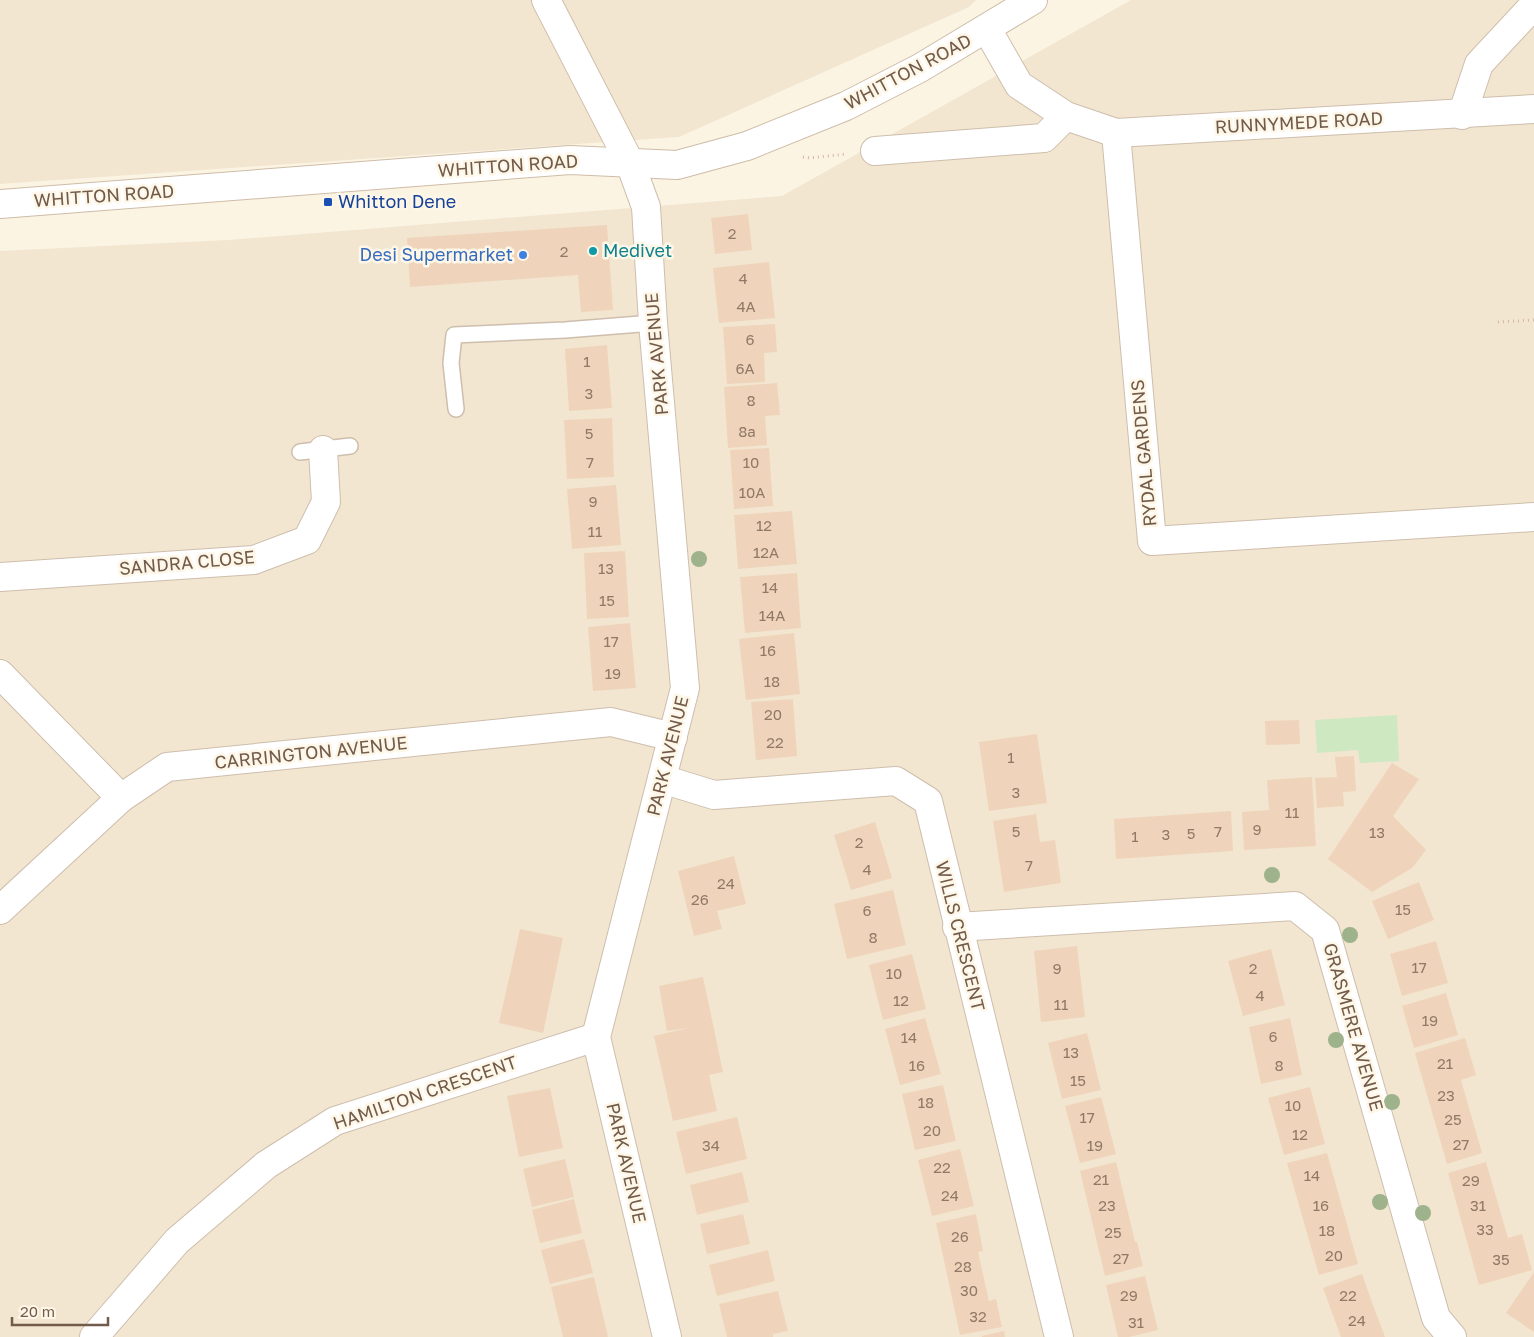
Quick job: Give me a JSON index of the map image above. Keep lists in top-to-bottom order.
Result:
{
  "streets": {
    "street": [
      "WHITTON ROAD",
      "RUNNYMEDE ROAD",
      "PARK AVENUE",
      "RYDAL GARDENS",
      "SANDRA CLOSE",
      "CARRINGTON AVENUE",
      "WILLS CRESCENT",
      "GRASMERE AVENUE",
      "HAMILTON CRESCENT"
    ]
  },
  "crossings": [
    ["WHITTON ROAD", "RUNNYMEDE ROAD"],
    ["WHITTON ROAD", "PARK AVENUE"],
    ["RUNNYMEDE ROAD", "RYDAL GARDENS"],
    ["PARK AVENUE", "CARRINGTON AVENUE"],
    ["PARK AVENUE", "WILLS CRESCENT"],
    ["PARK AVENUE", "HAMILTON CRESCENT"],
    ["WILLS CRESCENT", "GRASMERE AVENUE"]
  ],
  "places": {
    "transit": ["Whitton Dene"],
    "other": ["Medivet", "Desi Supermarket"]
  },
  "house_numbers": [
    "2",
    "2",
    "4",
    "4A",
    "6",
    "1",
    "6A",
    "3",
    "8",
    "8a",
    "5",
    "7",
    "10",
    "10A",
    "9",
    "12",
    "11",
    "12A",
    "13",
    "14",
    "15",
    "14A",
    "17",
    "16",
    "19",
    "18",
    "20",
    "22",
    "1",
    "3",
    "11",
    "9",
    "5",
    "7",
    "13",
    "5",
    "3",
    "1",
    "2",
    "7",
    "4",
    "24",
    "26",
    "15",
    "6",
    "8",
    "17",
    "9",
    "2",
    "10",
    "4",
    "12",
    "11",
    "19",
    "6",
    "14",
    "13",
    "21",
    "16",
    "8",
    "15",
    "23",
    "18",
    "10",
    "17",
    "25",
    "20",
    "12",
    "27",
    "34",
    "19",
    "22",
    "14",
    "21",
    "29",
    "24",
    "23",
    "16",
    "31",
    "33",
    "18",
    "25",
    "26",
    "20",
    "27",
    "35",
    "28",
    "30",
    "29",
    "22",
    "32",
    "24",
    "31"
  ],
  "scale_bar": "20 m"
}
